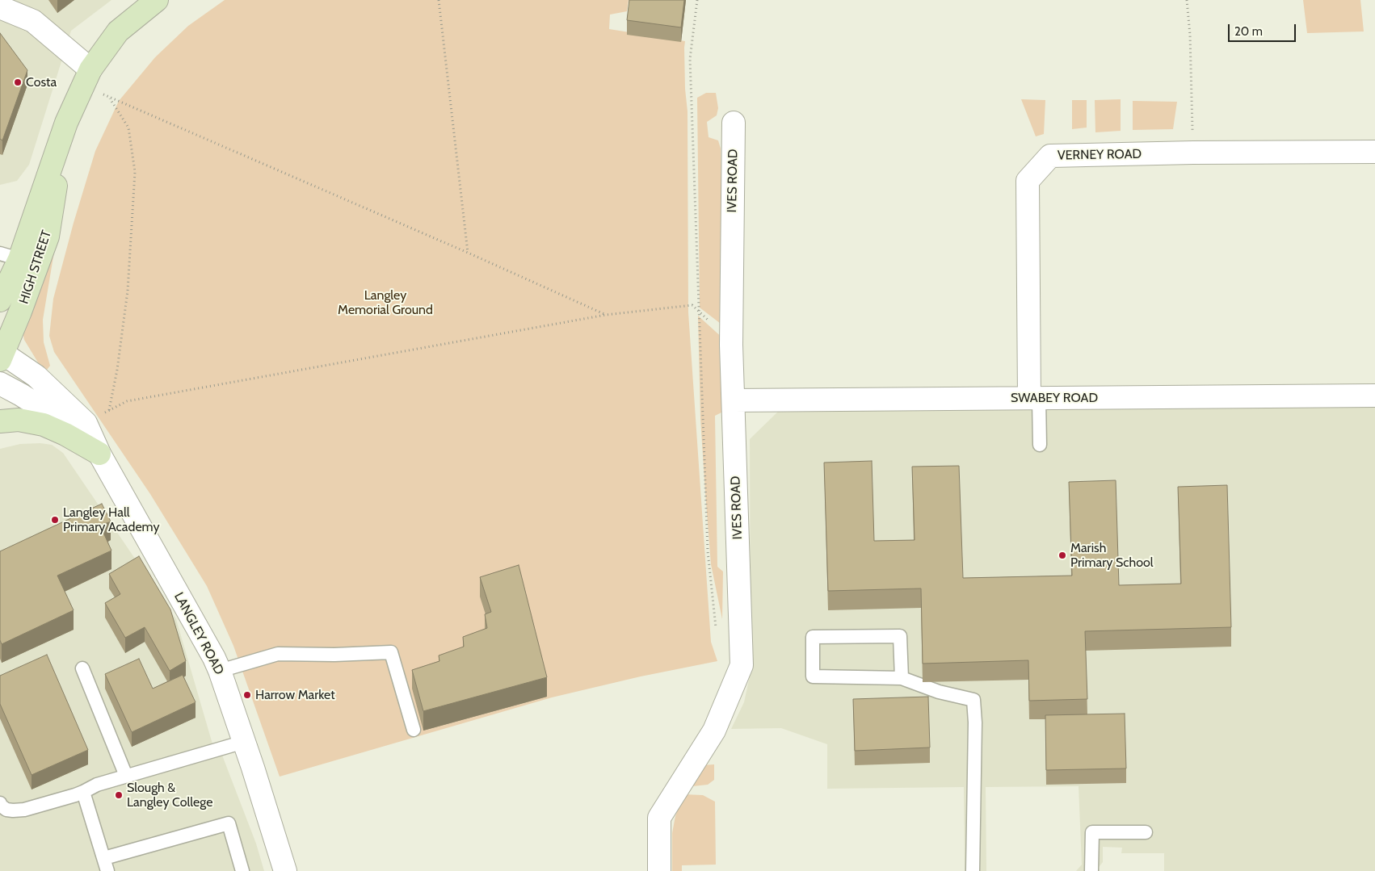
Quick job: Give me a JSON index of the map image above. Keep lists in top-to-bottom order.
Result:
{
  "streets": {
    "main road": ["HIGH STREET"],
    "street": [
      "VERNEY ROAD",
      "IVES ROAD",
      "SWABEY ROAD",
      "LANGLEY ROAD"
    ]
  },
  "crossings": [
    ["VERNEY ROAD", "SWABEY ROAD"],
    ["IVES ROAD", "SWABEY ROAD"],
    ["HIGH STREET", "LANGLEY ROAD"]
  ],
  "parks": ["Langley Memorial Ground"],
  "places": [
    "Costa",
    "Langley Hall Primary Academy",
    "Marish Primary School",
    "Harrow Market",
    "Slough & Langley College"
  ],
  "scale_bar": "20 m"
}
